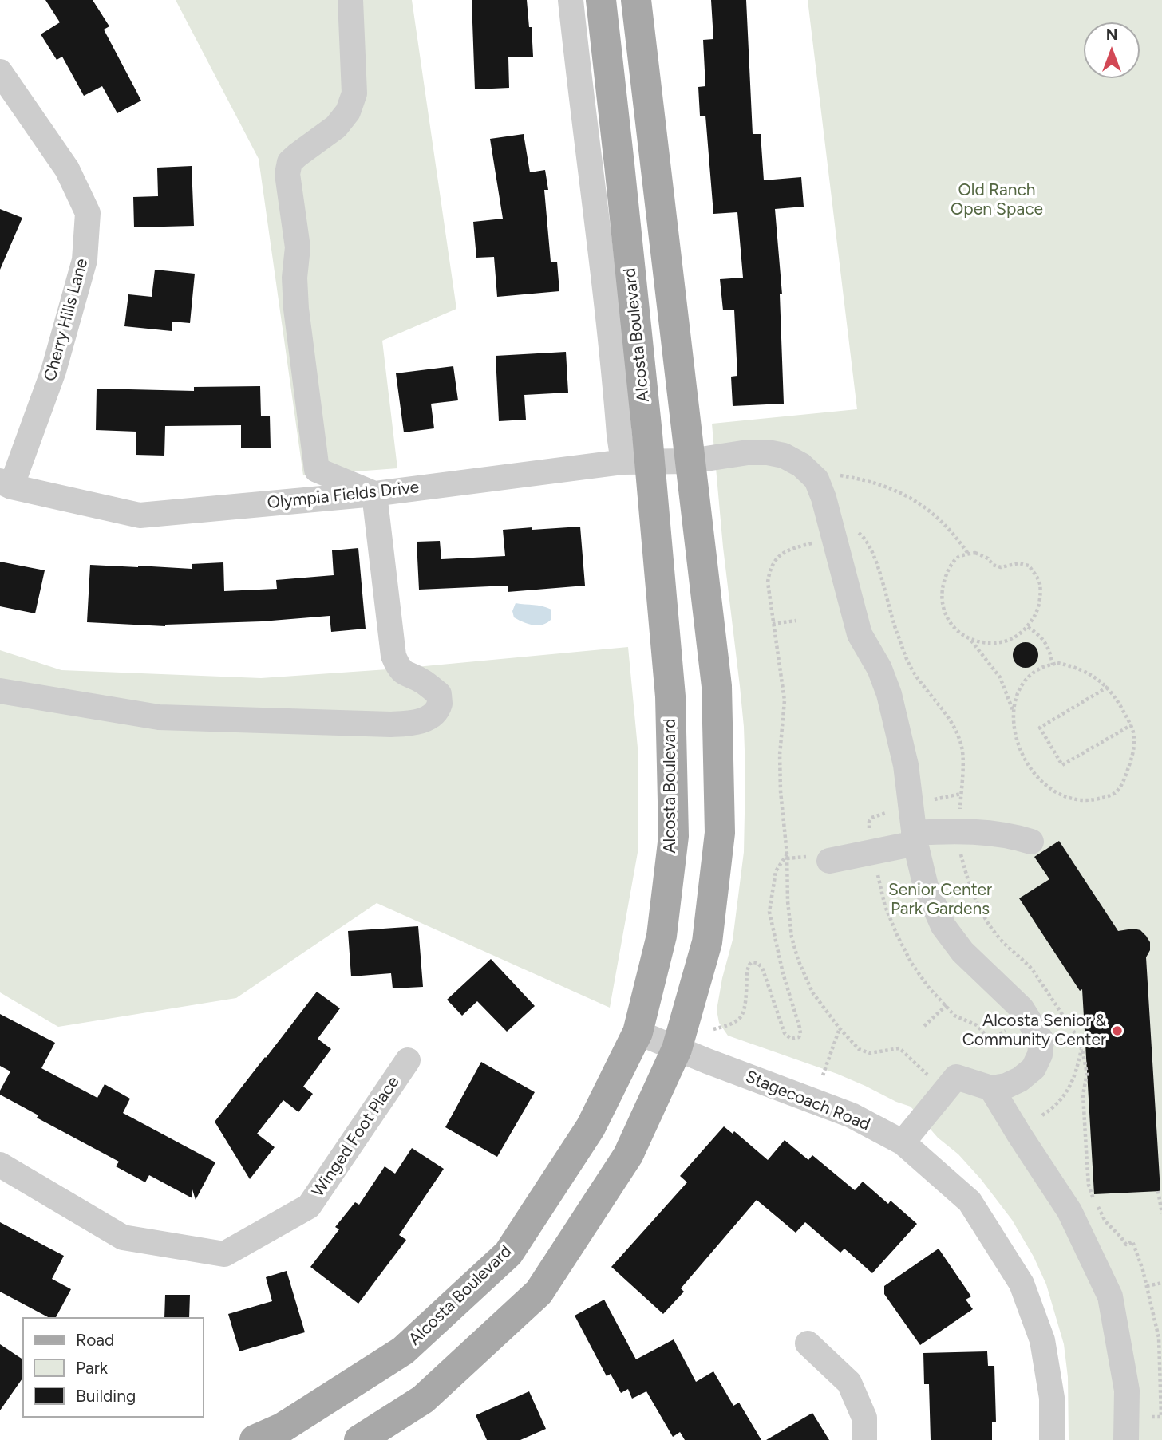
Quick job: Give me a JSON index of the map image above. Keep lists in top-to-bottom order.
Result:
{
  "streets": {
    "main road": ["Alcosta Boulevard"],
    "street": [
      "Cherry Hills Lane",
      "Olympia Fields Drive",
      "Stagecoach Road",
      "Winged Foot Place"
    ]
  },
  "crossings": [
    ["Cherry Hills Lane", "Olympia Fields Drive"],
    ["Alcosta Boulevard", "Olympia Fields Drive"],
    ["Alcosta Boulevard", "Stagecoach Road"]
  ],
  "parks": ["Old Ranch Open Space", "Senior Center Park Gardens"],
  "places": ["Alcosta Senior & Community Center"],
  "legend": ["Road", "Park", "Building"],
  "north": "top"
}
